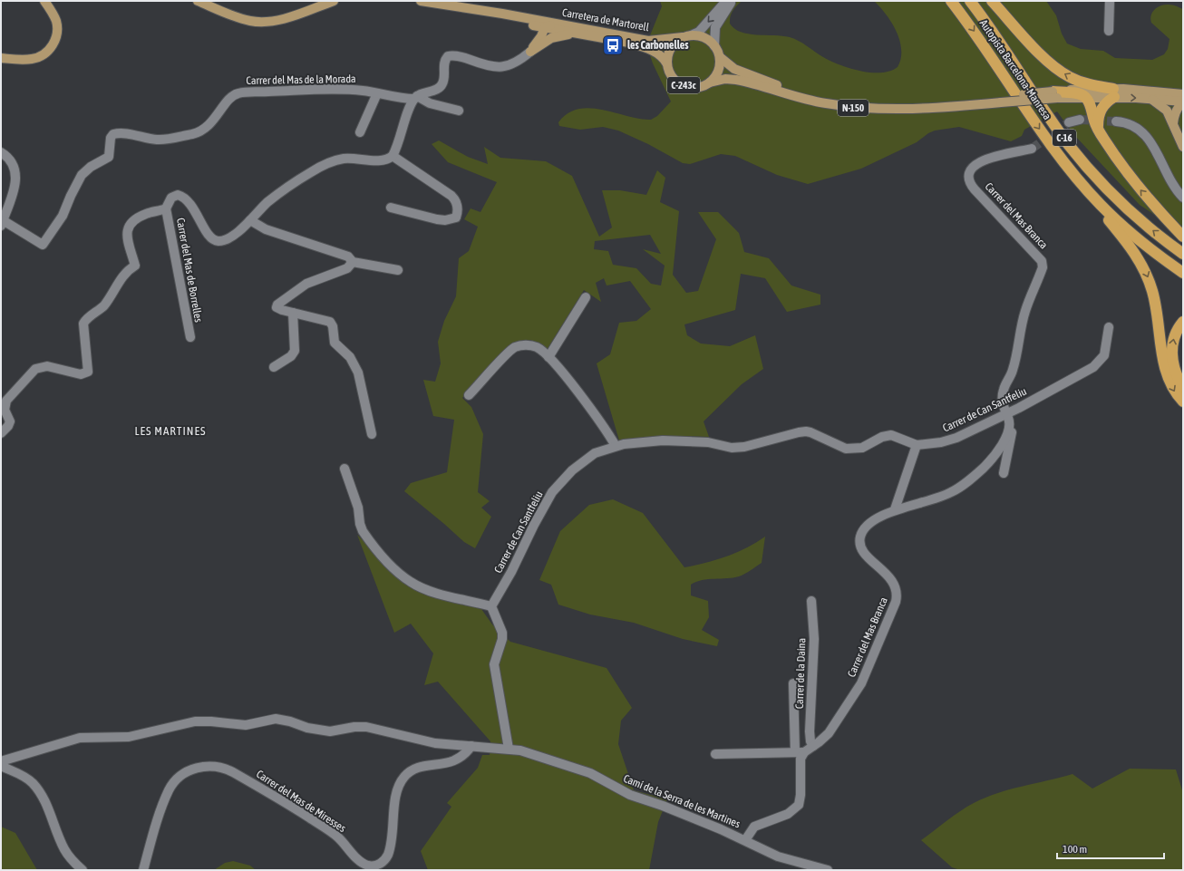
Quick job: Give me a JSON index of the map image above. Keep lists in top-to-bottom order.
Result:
{
  "streets": {
    "highway": ["Autopista Barcelona-Manresa", "C-16"],
    "main road": ["Carretera de Martorell", "C-243c", "N-150"],
    "street": [
      "Carrer del Mas de la Morada",
      "Carrer del Mas Branca",
      "Carrer del Mas de Borrelles",
      "Carrer de Can Santfeliu",
      "Carrer de la Daina",
      "Carrer del Mas de Miresses",
      "Camí de la Serra de les Martines"
    ]
  },
  "crossings": [
    ["Carretera de Martorell", "C-243c"],
    ["Carretera de Martorell", "N-150"],
    ["C-243c", "N-150"],
    ["Carrer del Mas Branca", "Carrer de Can Santfeliu"],
    ["Carrer del Mas Branca", "Carrer de la Daina"],
    ["Carrer del Mas de Miresses", "Camí de la Serra de les Martines"]
  ],
  "districts": ["LES MARTINES"],
  "places": {
    "bus stop": ["les Carbonelles"]
  },
  "scale_bar": "100 m"
}
